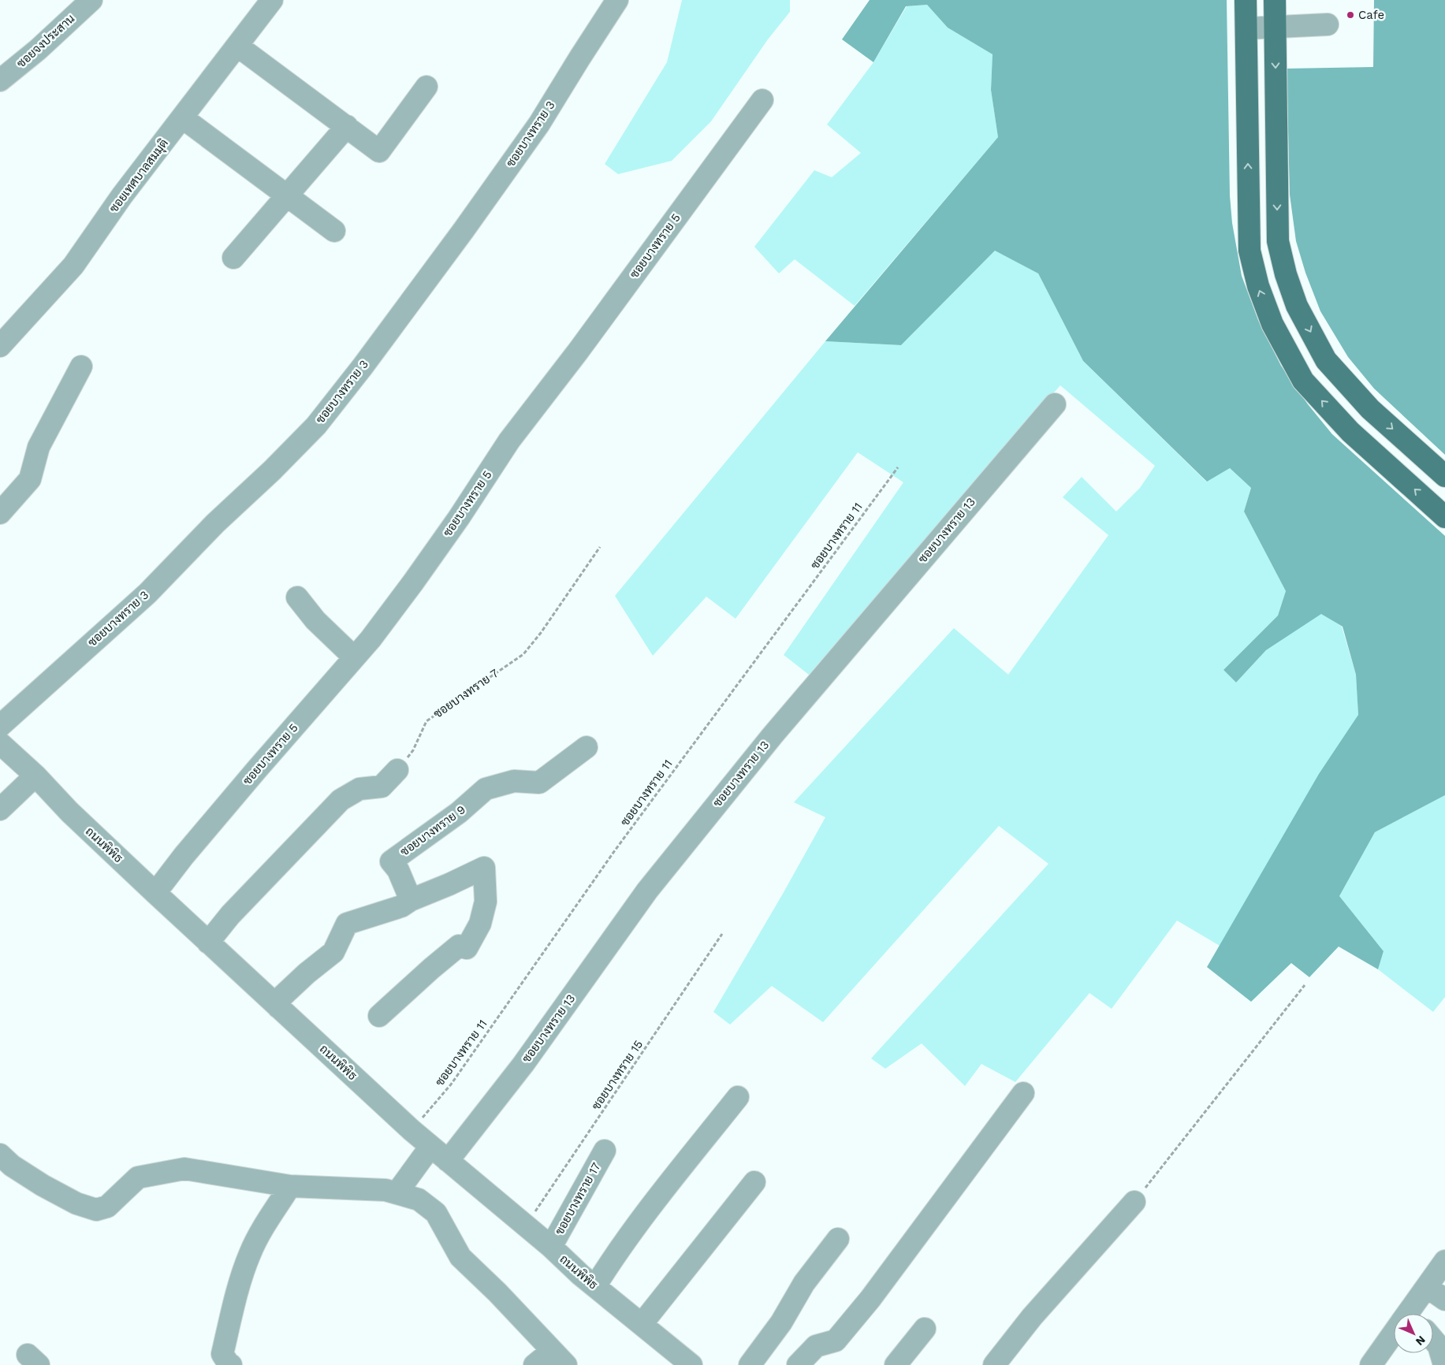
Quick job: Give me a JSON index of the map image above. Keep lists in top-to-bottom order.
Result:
{
  "streets": {
    "street": [
      "ซอยจงประสาน",
      "ซอยบางทราย 3",
      "ซอยเทศบาลสมมุติ",
      "ซอยบางทราย 5",
      "ซอยบางทราย 13",
      "ซอยบางทราย 9",
      "ถนนพิพิธ",
      "ขอยบางทราย 17"
    ],
    "path": ["ซอยบางทราย 11", "ซอยบางทราย 7", "ซอยบางทราย 15"]
  },
  "crossings": [
    ["ซอยบางทราย 5", "ถนนพิพิธ"],
    ["ซอยบางทราย 13", "ถนนพิพิธ"],
    ["ซอยบางทราย 11", "ถนนพิพิธ"],
    ["ถนนพิพิธ", "ซอยบางทราย 15"],
    ["ถนนพิพิธ", "ขอยบางทราย 17"]
  ],
  "places": ["Cafe"],
  "north": "bottom right"
}
